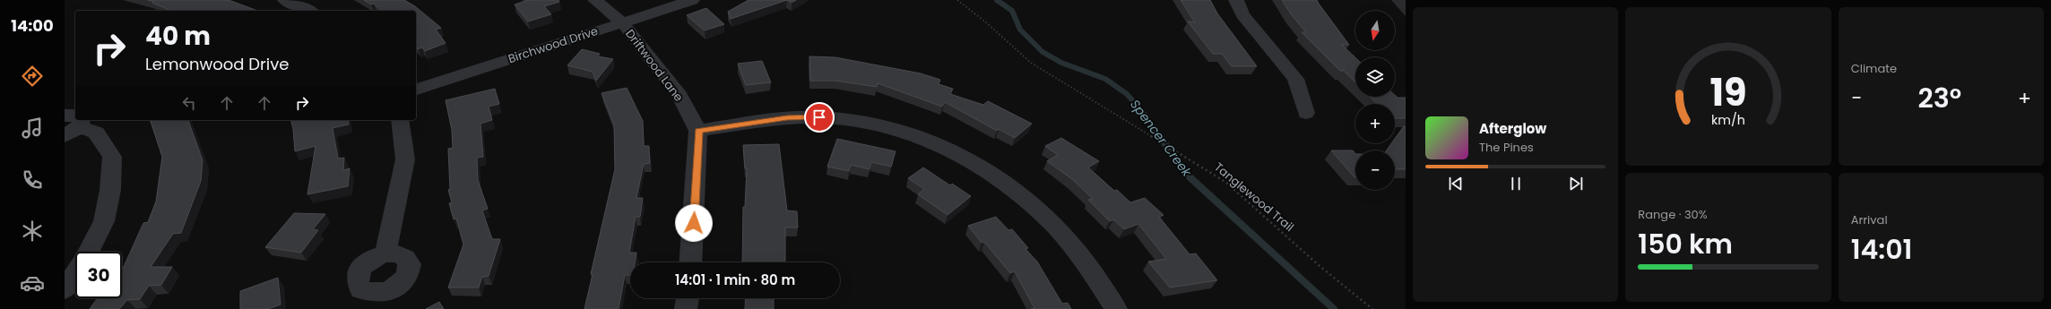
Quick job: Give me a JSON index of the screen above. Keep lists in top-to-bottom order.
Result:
{
  "streets": {
    "street": ["Birchwood Drive", "Driftwood Lane"],
    "path": ["Tanglewood Trail"]
  },
  "crossings": [
    ["Birchwood Drive", "Driftwood Lane"]
  ],
  "water": ["Spencer Creek"],
  "north": "bottom",
  "page": {
    "tabs": "14:00",
    "tile": [
      "Climate",
      ["Range · 30%", "150 km"],
      ["Arrival", "14:01"]
    ],
    "map_buttons": ["+", "−"],
    "turn": ["40 m", "Lemonwood Drive"],
    "heat": ["−", "23°", "+"],
    "song": ["Afterglow", "The Pines"],
    "limit": "30",
    "trip": "14:01 · 1 min · 80 m",
    "gauge": ["19", "km/h"]
  }
}
